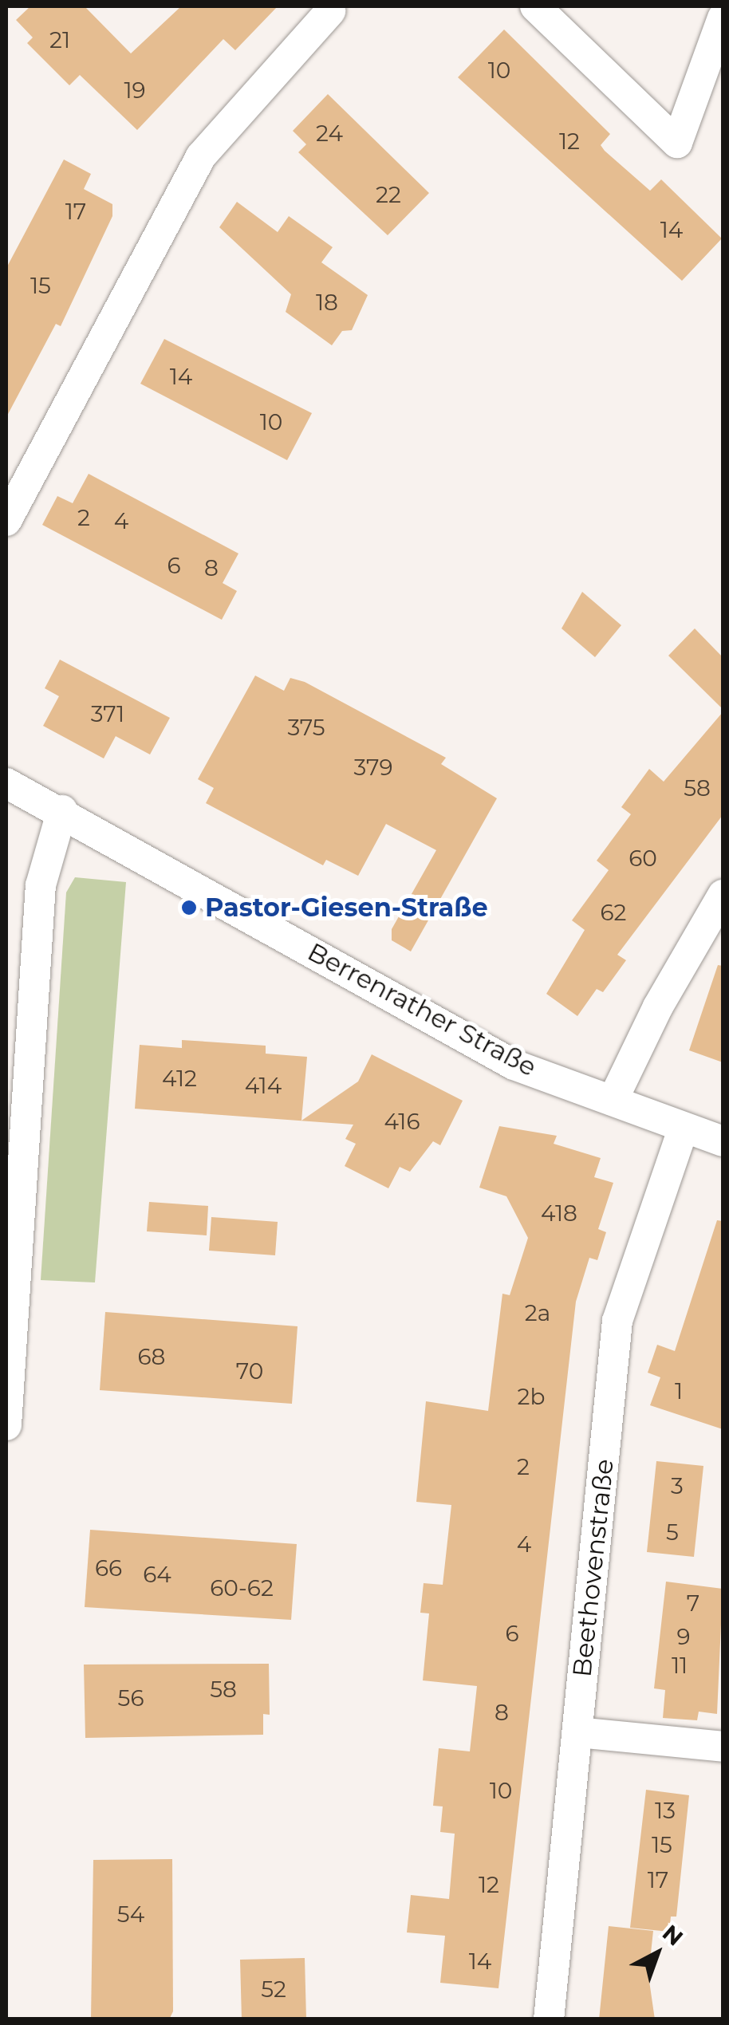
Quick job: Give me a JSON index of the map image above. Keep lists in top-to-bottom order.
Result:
{
  "streets": {
    "street": ["Berrenrather Straße", "Beethovenstraße"]
  },
  "crossings": [
    ["Berrenrather Straße", "Beethovenstraße"]
  ],
  "places": ["Pastor-Giesen-Straße"],
  "house_numbers": [
    "21",
    "10",
    "19",
    "24",
    "12",
    "22",
    "17",
    "14",
    "15",
    "18",
    "14",
    "10",
    "2",
    "4",
    "6",
    "8",
    "371",
    "375",
    "379",
    "58",
    "60",
    "62",
    "412",
    "414",
    "416",
    "418",
    "2a",
    "68",
    "70",
    "1",
    "2b",
    "2",
    "3",
    "5",
    "4",
    "66",
    "64",
    "60-62",
    "7",
    "6",
    "9",
    "11",
    "58",
    "56",
    "8",
    "10",
    "13",
    "15",
    "17",
    "12",
    "54",
    "14",
    "52"
  ],
  "north": "top right"
}
